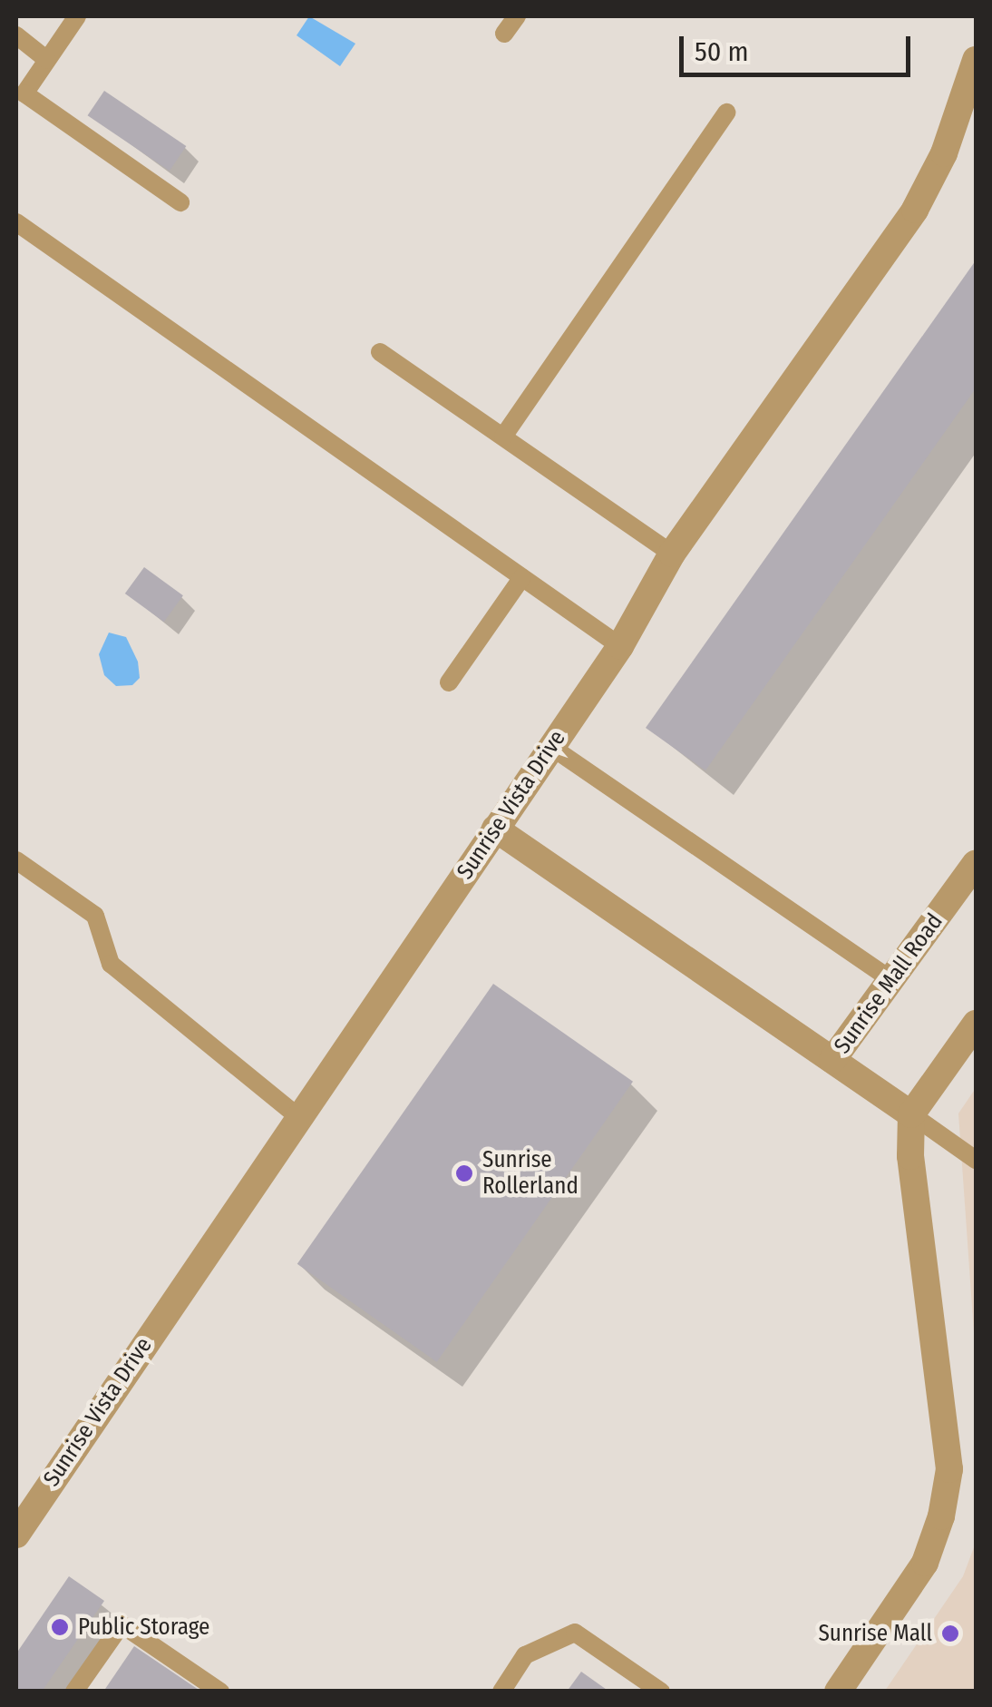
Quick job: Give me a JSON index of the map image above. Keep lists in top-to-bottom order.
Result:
{
  "streets": {
    "street": ["Sunrise Vista Drive", "Sunrise Mall Road"]
  },
  "places": ["Sunrise Rollerland", "Public Storage", "Sunrise Mall"],
  "scale_bar": "50 m"
}
